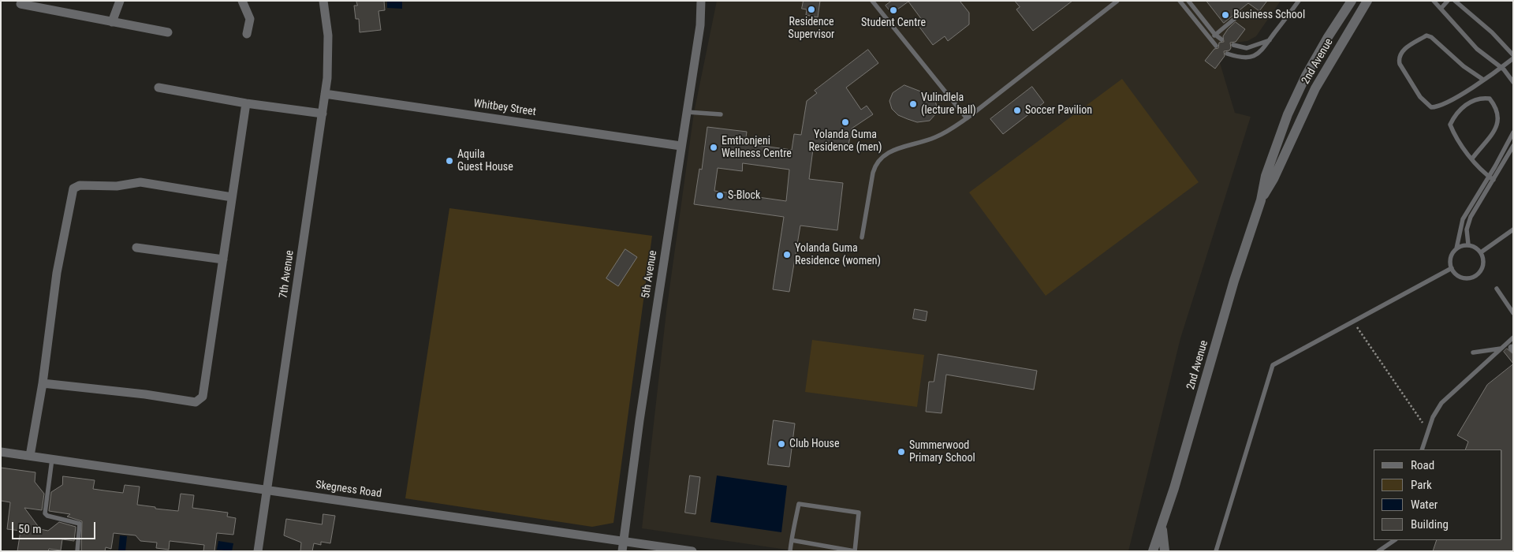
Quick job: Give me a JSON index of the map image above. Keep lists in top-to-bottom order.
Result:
{
  "streets": {
    "street": [
      "2nd Avenue",
      "Whitbey Street",
      "7th Avenue",
      "5th Avenue",
      "Skegness Road"
    ]
  },
  "crossings": [
    ["Whitbey Street", "7th Avenue"],
    ["Whitbey Street", "5th Avenue"],
    ["7th Avenue", "Skegness Road"],
    ["5th Avenue", "Skegness Road"]
  ],
  "places": [
    "Residence Supervisor",
    "Student Centre",
    "Business School",
    "Vulindlela (lecture hall)",
    "Soccer Pavilion",
    "Yolanda Guma Residence (men)",
    "Emthonjeni Wellness Centre",
    "Aquila Guest House",
    "S-Block",
    "Yolanda Guma Residence (women)",
    "Club House",
    "Summerwood Primary School"
  ],
  "legend": [
    "Road",
    "Park",
    "Water",
    "Building"
  ],
  "scale_bar": "50 m"
}
